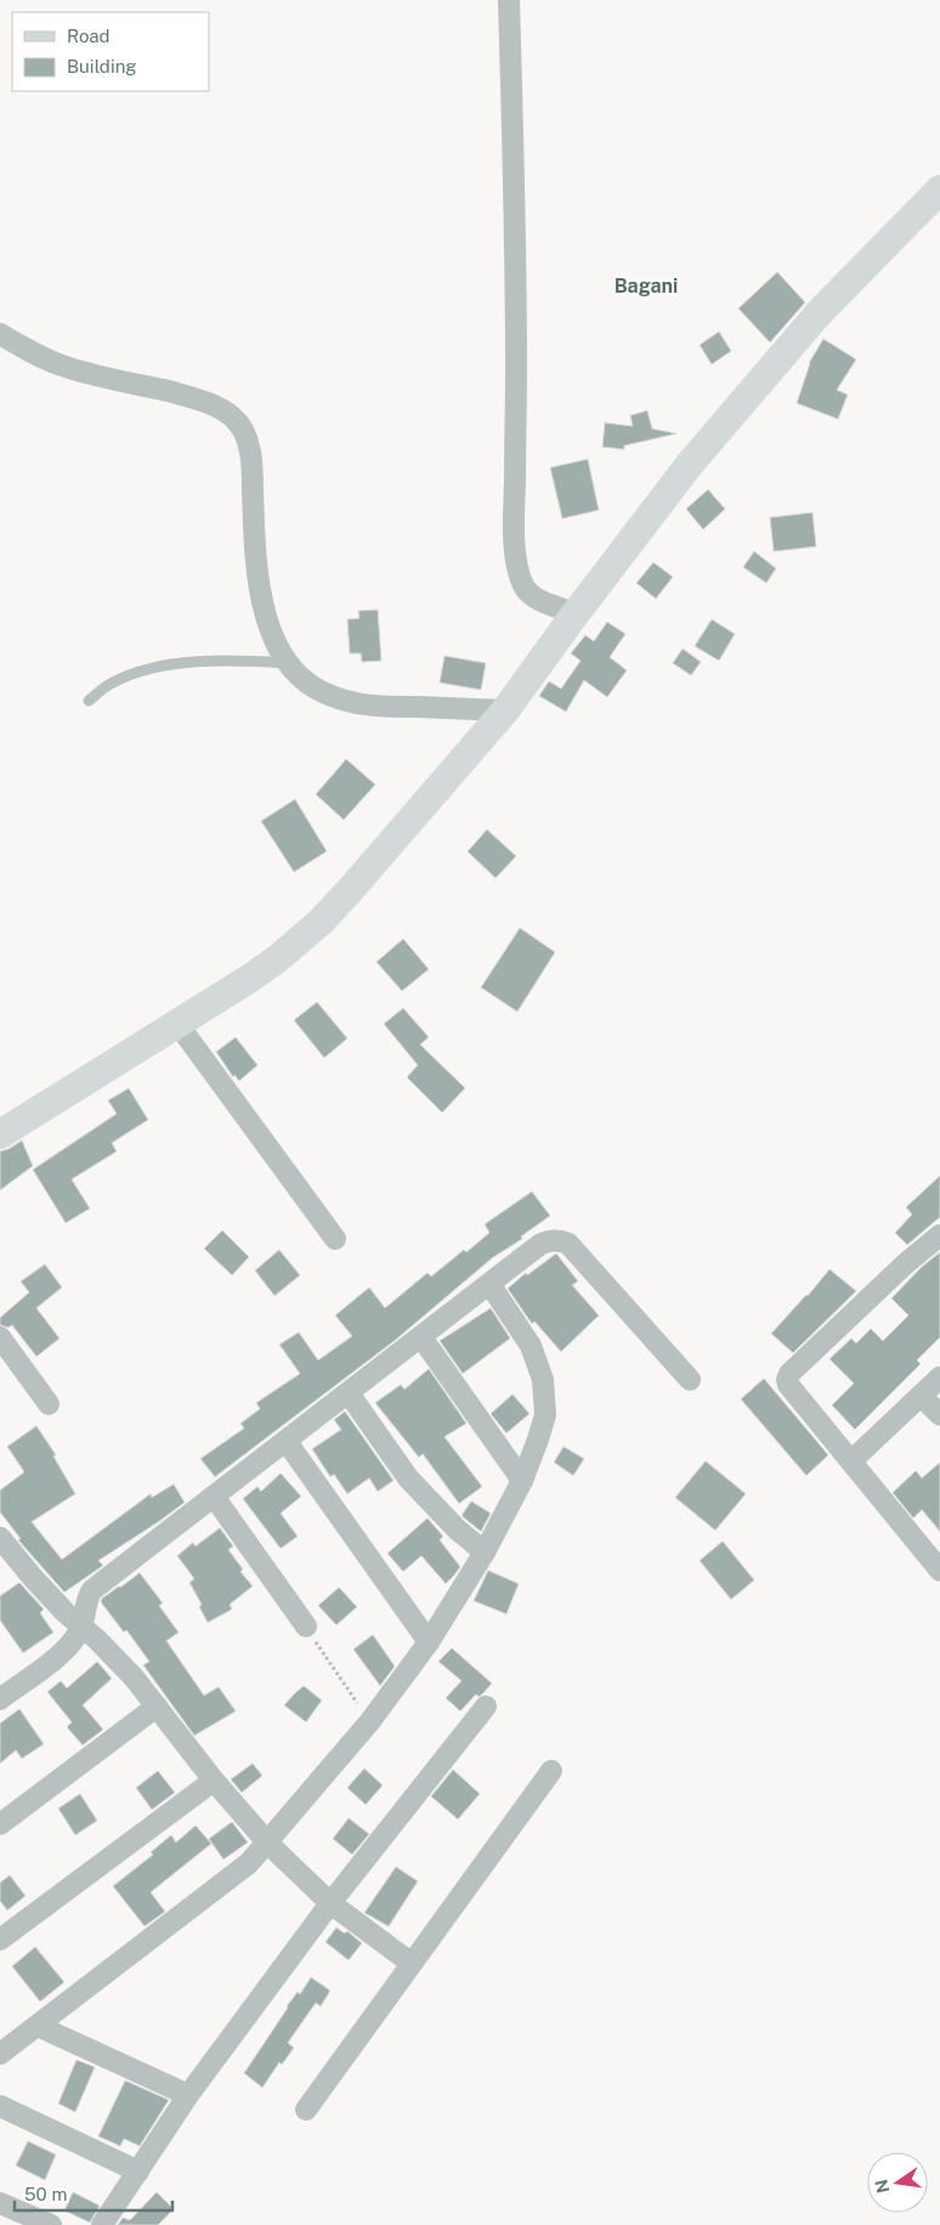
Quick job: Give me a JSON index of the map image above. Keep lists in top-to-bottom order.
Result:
{
  "districts": ["Bagani"],
  "legend": ["Road", "Building"],
  "scale_bar": "50 m",
  "north": "left"
}
